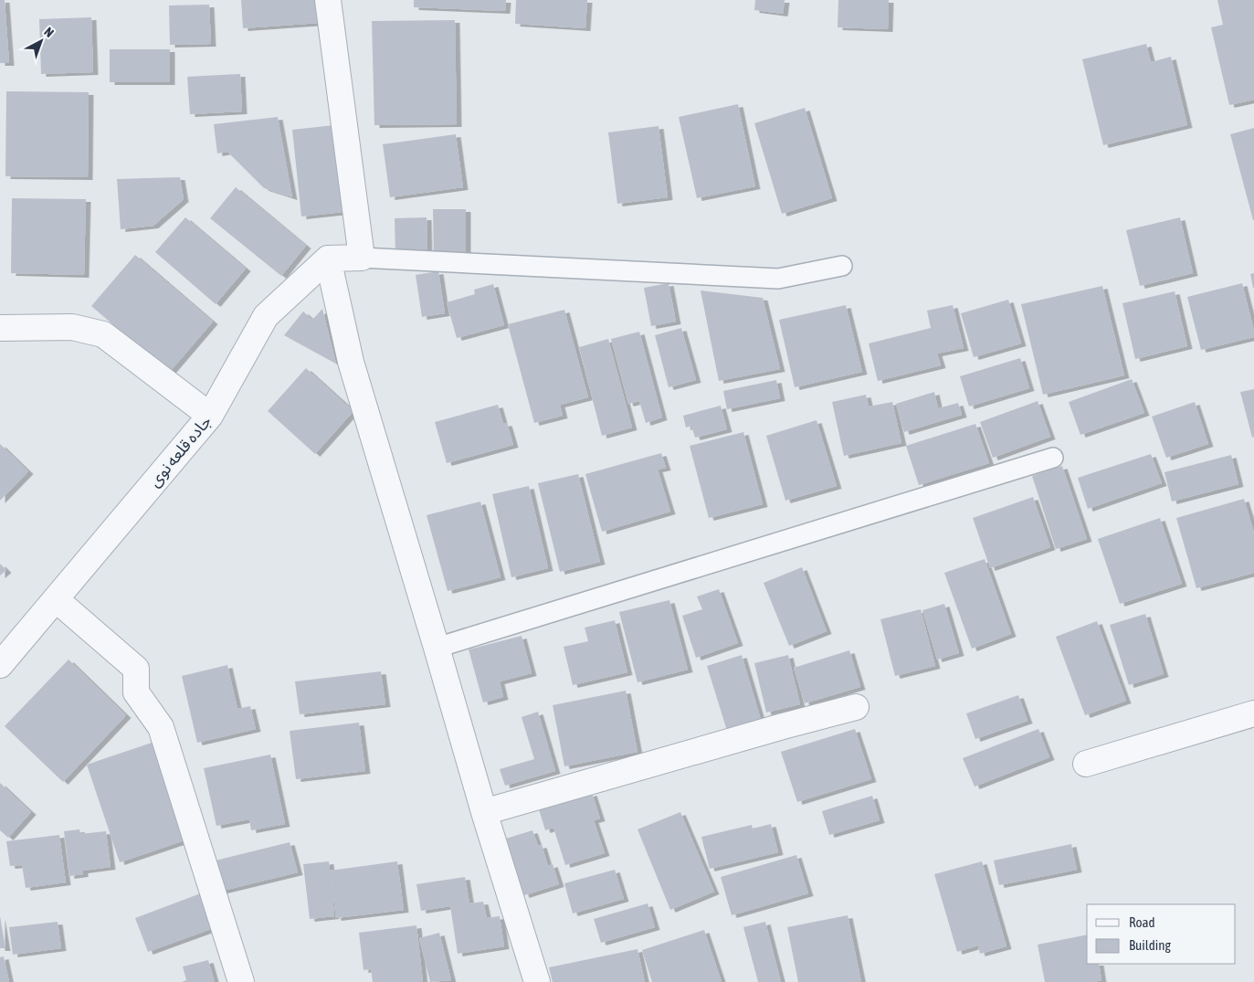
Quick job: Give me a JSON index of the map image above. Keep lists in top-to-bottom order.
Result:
{
  "streets": {
    "street": ["جاده قلعه نوی"]
  },
  "legend": ["Road", "Building"],
  "north": "top right"
}
